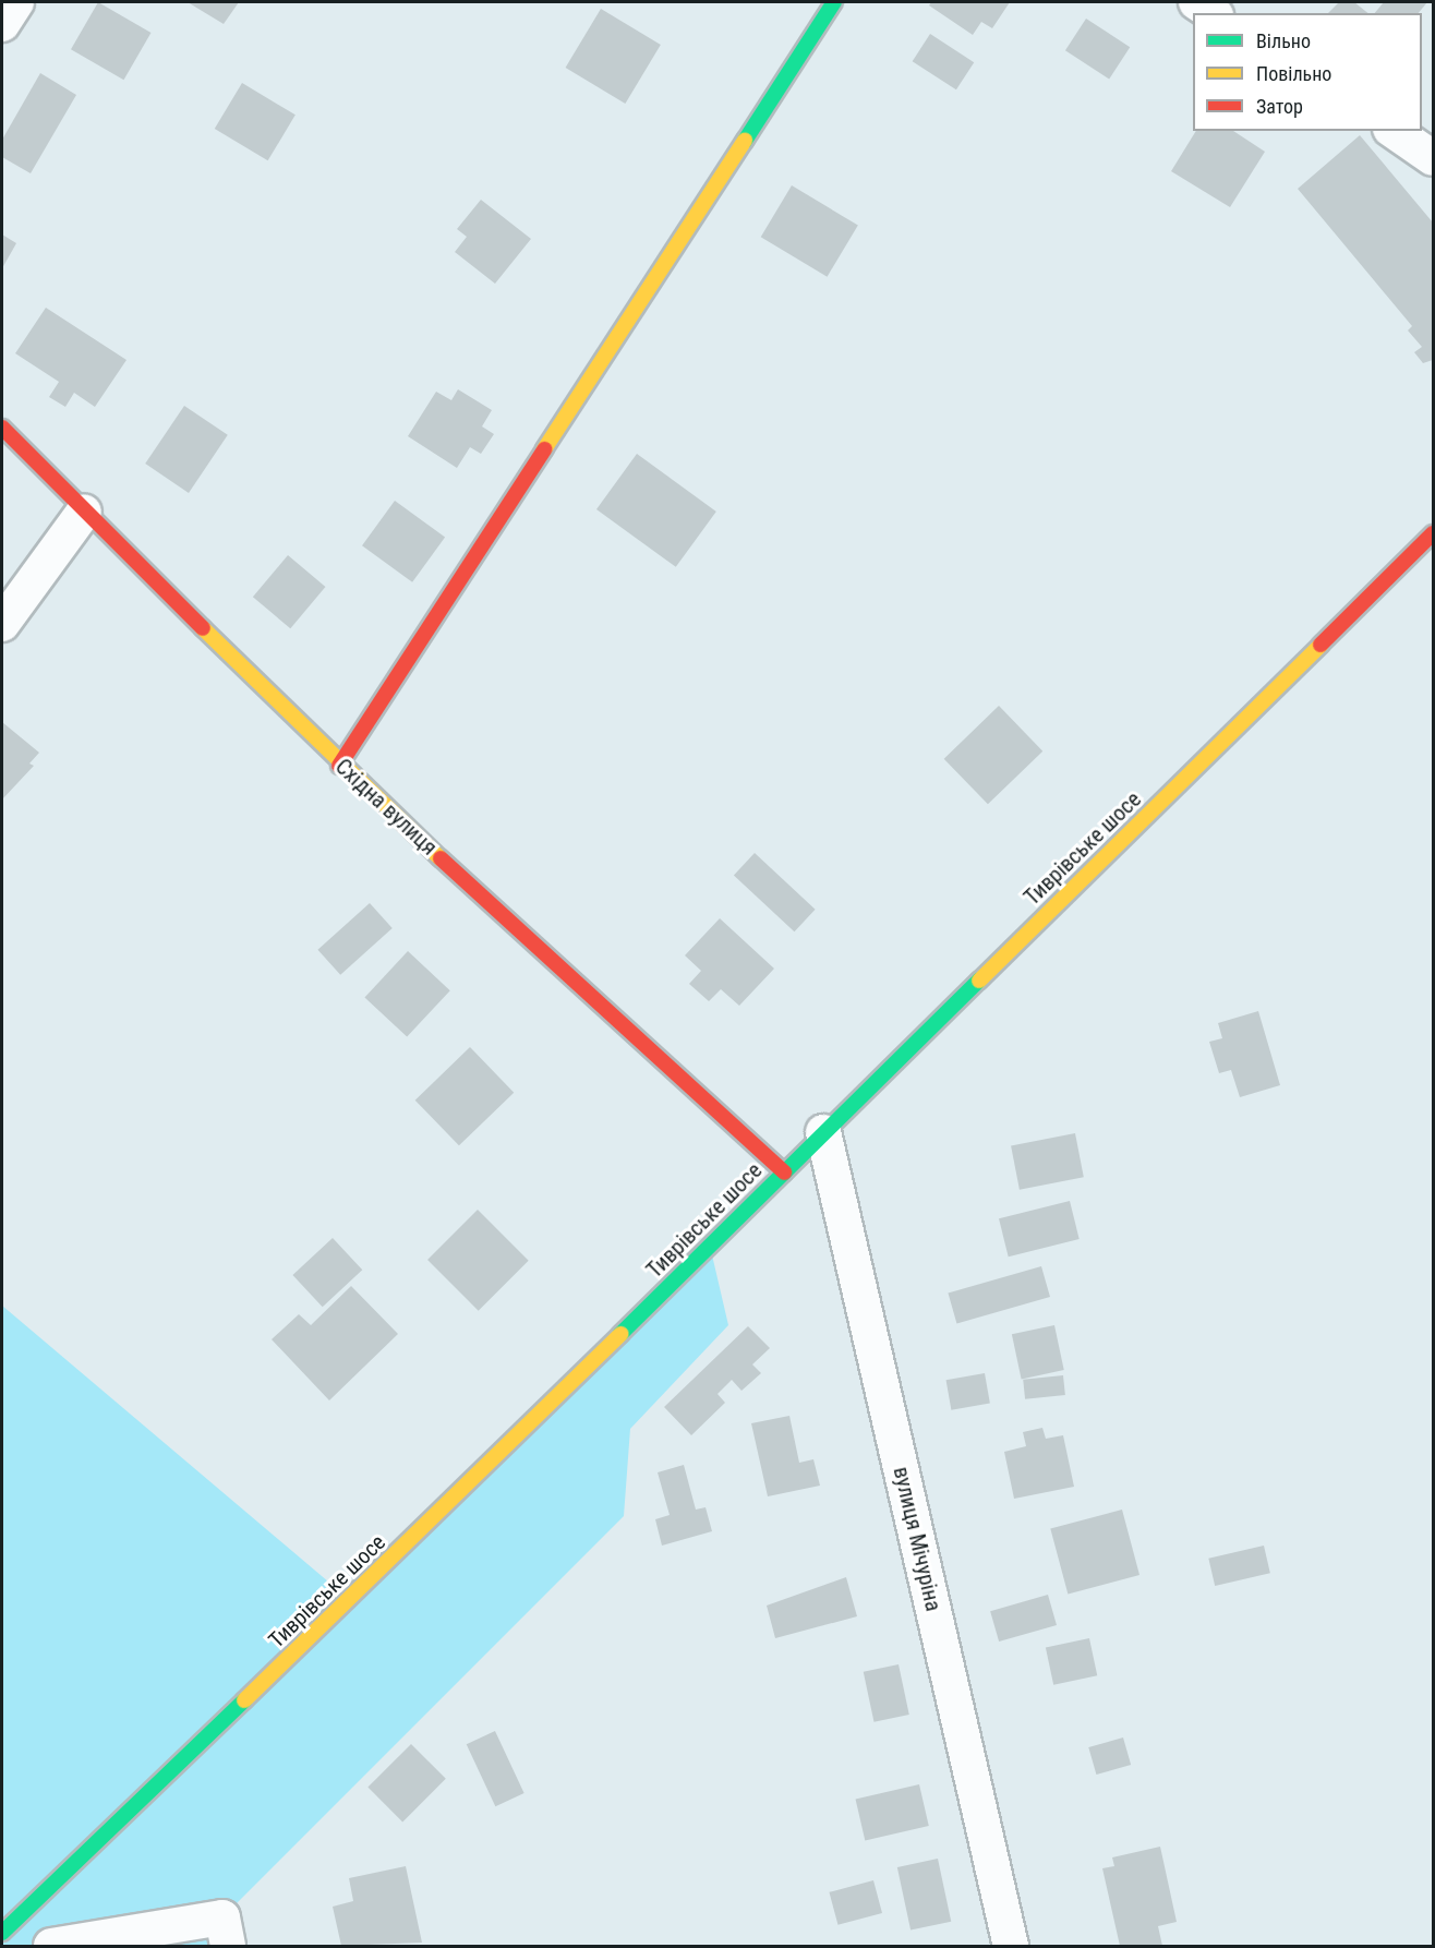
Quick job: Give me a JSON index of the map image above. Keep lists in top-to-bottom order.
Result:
{
  "streets": {
    "main road": ["Східна вулиця", "Тиврівське шосе"],
    "street": ["вулиця Мічуріна"]
  },
  "crossings": [
    ["Східна вулиця", "Тиврівське шосе"],
    ["Тиврівське шосе", "вулиця Мічуріна"]
  ],
  "legend": ["Вільно", "Повільно", "Затор"]
}
